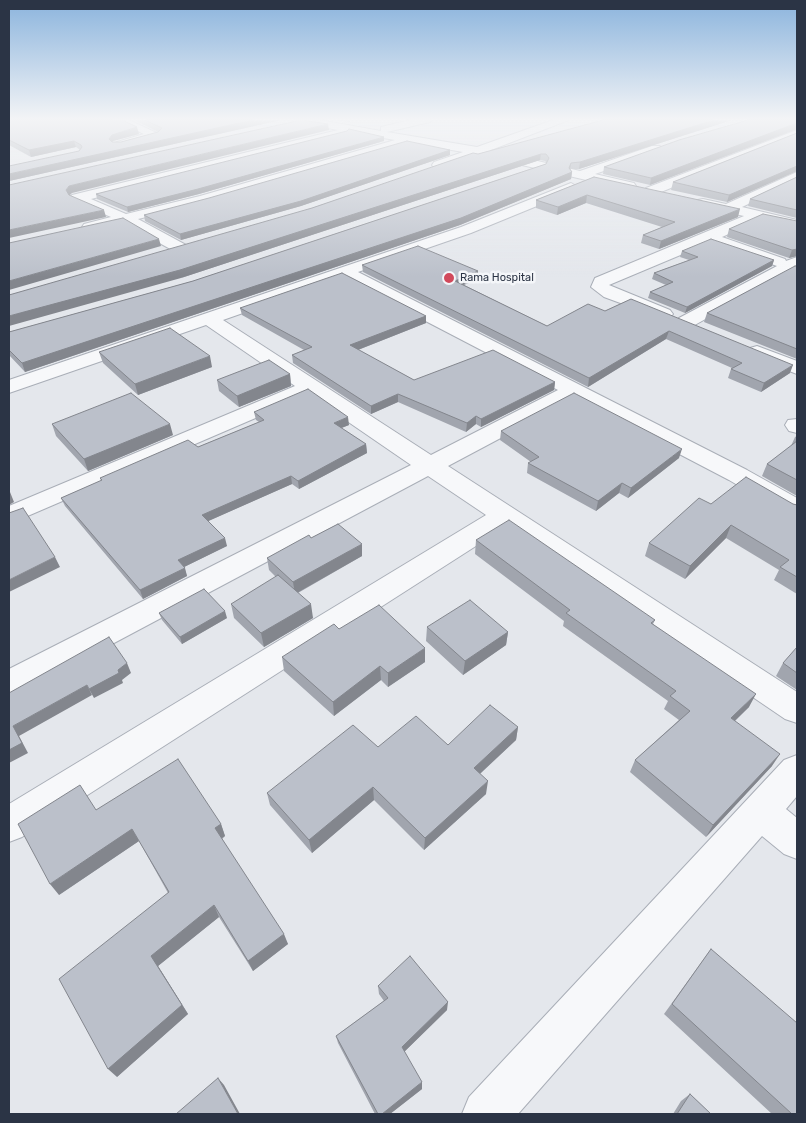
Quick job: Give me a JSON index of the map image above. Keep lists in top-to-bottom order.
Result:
{
  "places": ["Rama Hospital"]
}
